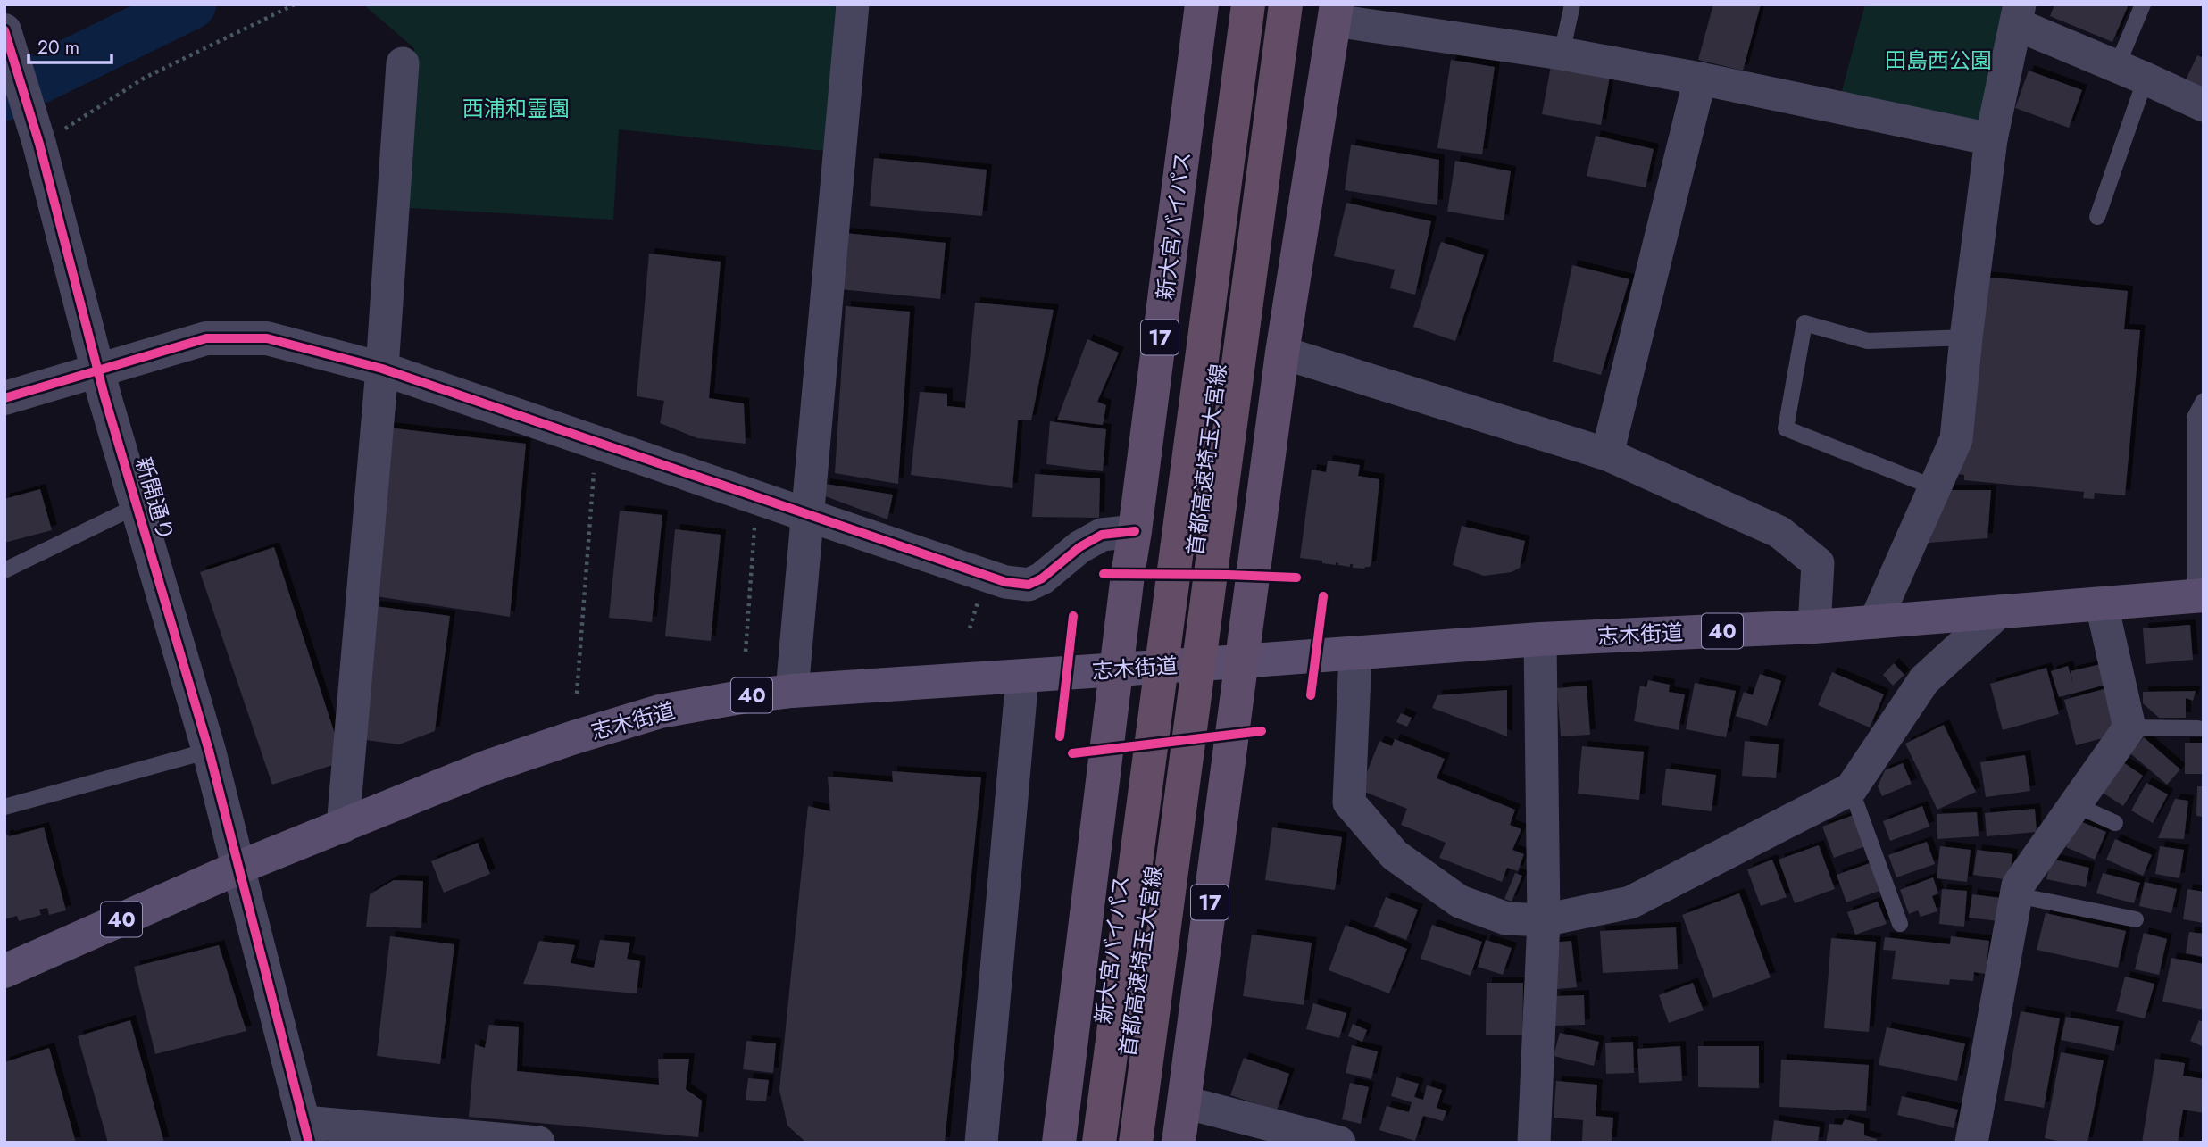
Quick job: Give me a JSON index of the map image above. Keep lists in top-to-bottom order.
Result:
{
  "streets": {
    "highway": ["新大宮バイパス", "17", "首都高速埼玉大宮線"],
    "main road": ["40", "志木街道"],
    "street": ["新開通り"]
  },
  "crossings": [
    ["新大宮バイパス", "17"],
    ["新大宮バイパス", "志木街道"],
    ["17", "志木街道"],
    ["新開通り", "志木街道"]
  ],
  "parks": ["田島西公園", "西浦和霊園"],
  "scale_bar": "20 m"
}
